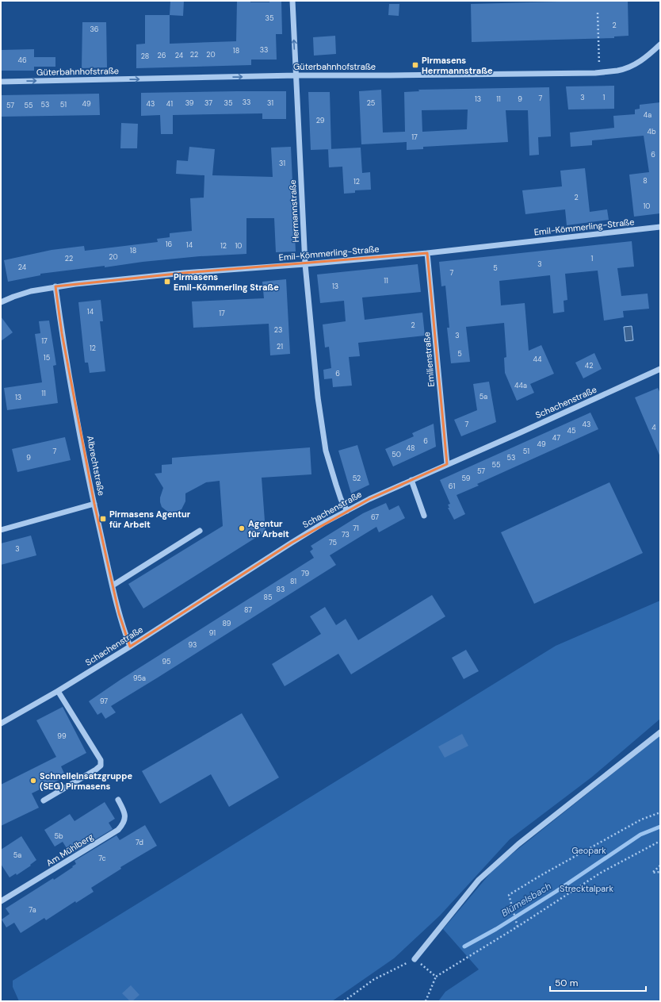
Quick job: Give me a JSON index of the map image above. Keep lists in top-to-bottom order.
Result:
{
  "streets": {
    "street": [
      "Güterbahnhofstraße",
      "Hermannstraße",
      "Emil-Kömmerling-Straße",
      "Emilienstraße",
      "Schachenstraße",
      "Albrechtstraße",
      "Am Mühlberg"
    ]
  },
  "crossings": [
    ["Güterbahnhofstraße", "Hermannstraße"],
    ["Hermannstraße", "Emil-Kömmerling-Straße"],
    ["Hermannstraße", "Schachenstraße"],
    ["Emil-Kömmerling-Straße", "Emilienstraße"],
    ["Emil-Kömmerling-Straße", "Albrechtstraße"],
    ["Emilienstraße", "Schachenstraße"],
    ["Schachenstraße", "Albrechtstraße"]
  ],
  "one_way": ["Güterbahnhofstraße"],
  "water": ["Blümelsbach"],
  "parks": ["Geopark", "Strecktalpark"],
  "places": {
    "transit": ["Pirmasens Herrmannstraße", "Pirmasens Emil-Kömmerling Straße", "Pirmasens Agentur für Arbeit"],
    "other": ["Agentur für Arbeit", "Schnelleinsatzgruppe (SEG) Pirmasens"]
  },
  "house_numbers": [
    "35",
    "2",
    "36",
    "33",
    "18",
    "22",
    "20",
    "26",
    "24",
    "28",
    "46",
    "3",
    "1",
    "7",
    "13",
    "11",
    "9",
    "33",
    "39",
    "37",
    "35",
    "31",
    "25",
    "49",
    "43",
    "41",
    "53",
    "51",
    "57",
    "55",
    "4a",
    "29",
    "4b",
    "17",
    "6",
    "31",
    "8",
    "12",
    "2",
    "10",
    "16",
    "14",
    "12",
    "10",
    "18",
    "20",
    "22",
    "1",
    "3",
    "24",
    "5",
    "7",
    "11",
    "13",
    "14",
    "17",
    "2",
    "23",
    "3",
    "17",
    "21",
    "12",
    "5",
    "15",
    "44",
    "42",
    "6",
    "44a",
    "11",
    "5a",
    "13",
    "7",
    "43",
    "4",
    "45",
    "47",
    "6",
    "49",
    "48",
    "7",
    "51",
    "50",
    "9",
    "53",
    "55",
    "57",
    "52",
    "59",
    "61",
    "67",
    "71",
    "73",
    "75",
    "3",
    "79",
    "81",
    "83",
    "85",
    "87",
    "89",
    "91",
    "93",
    "95",
    "95a",
    "97",
    "99",
    "5b",
    "7d",
    "5a",
    "7c",
    "7a"
  ],
  "scale_bar": "50 m"
}
